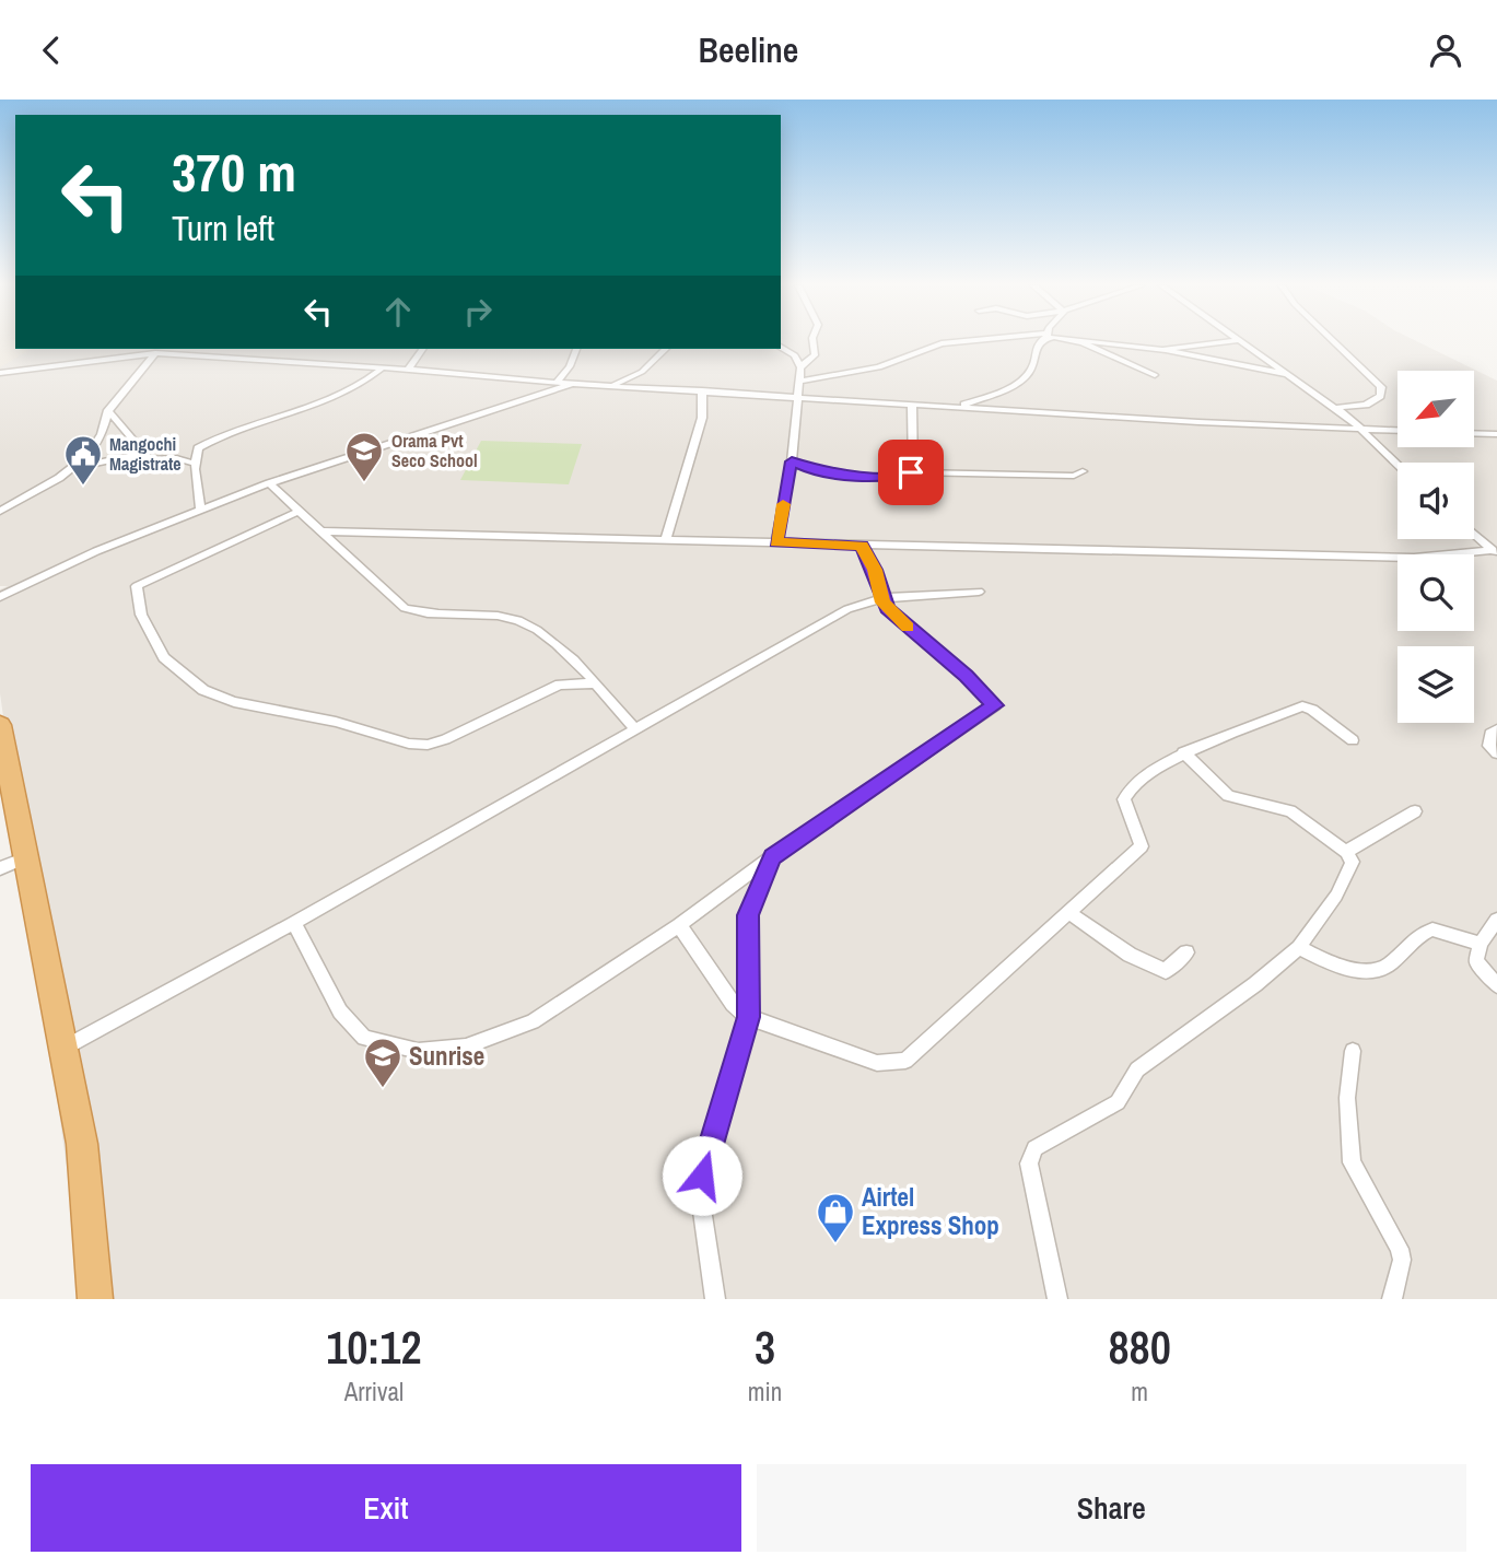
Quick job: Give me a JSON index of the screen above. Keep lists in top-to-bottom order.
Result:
{
  "places": {
    "school or university": ["Orama Pvt Seco School", "Sunrise"],
    "public building": ["Mangochi Magistrate"],
    "shop": ["Airtel Express Shop"]
  },
  "north": "bottom left",
  "page": {
    "header": "Beeline",
    "turn": ["370 m", "Turn left"],
    "eta": [
      "10:12",
      "Arrival",
      "3",
      "min",
      "880",
      "m"
    ],
    "buttons": ["Exit", "Share"]
  }
}
